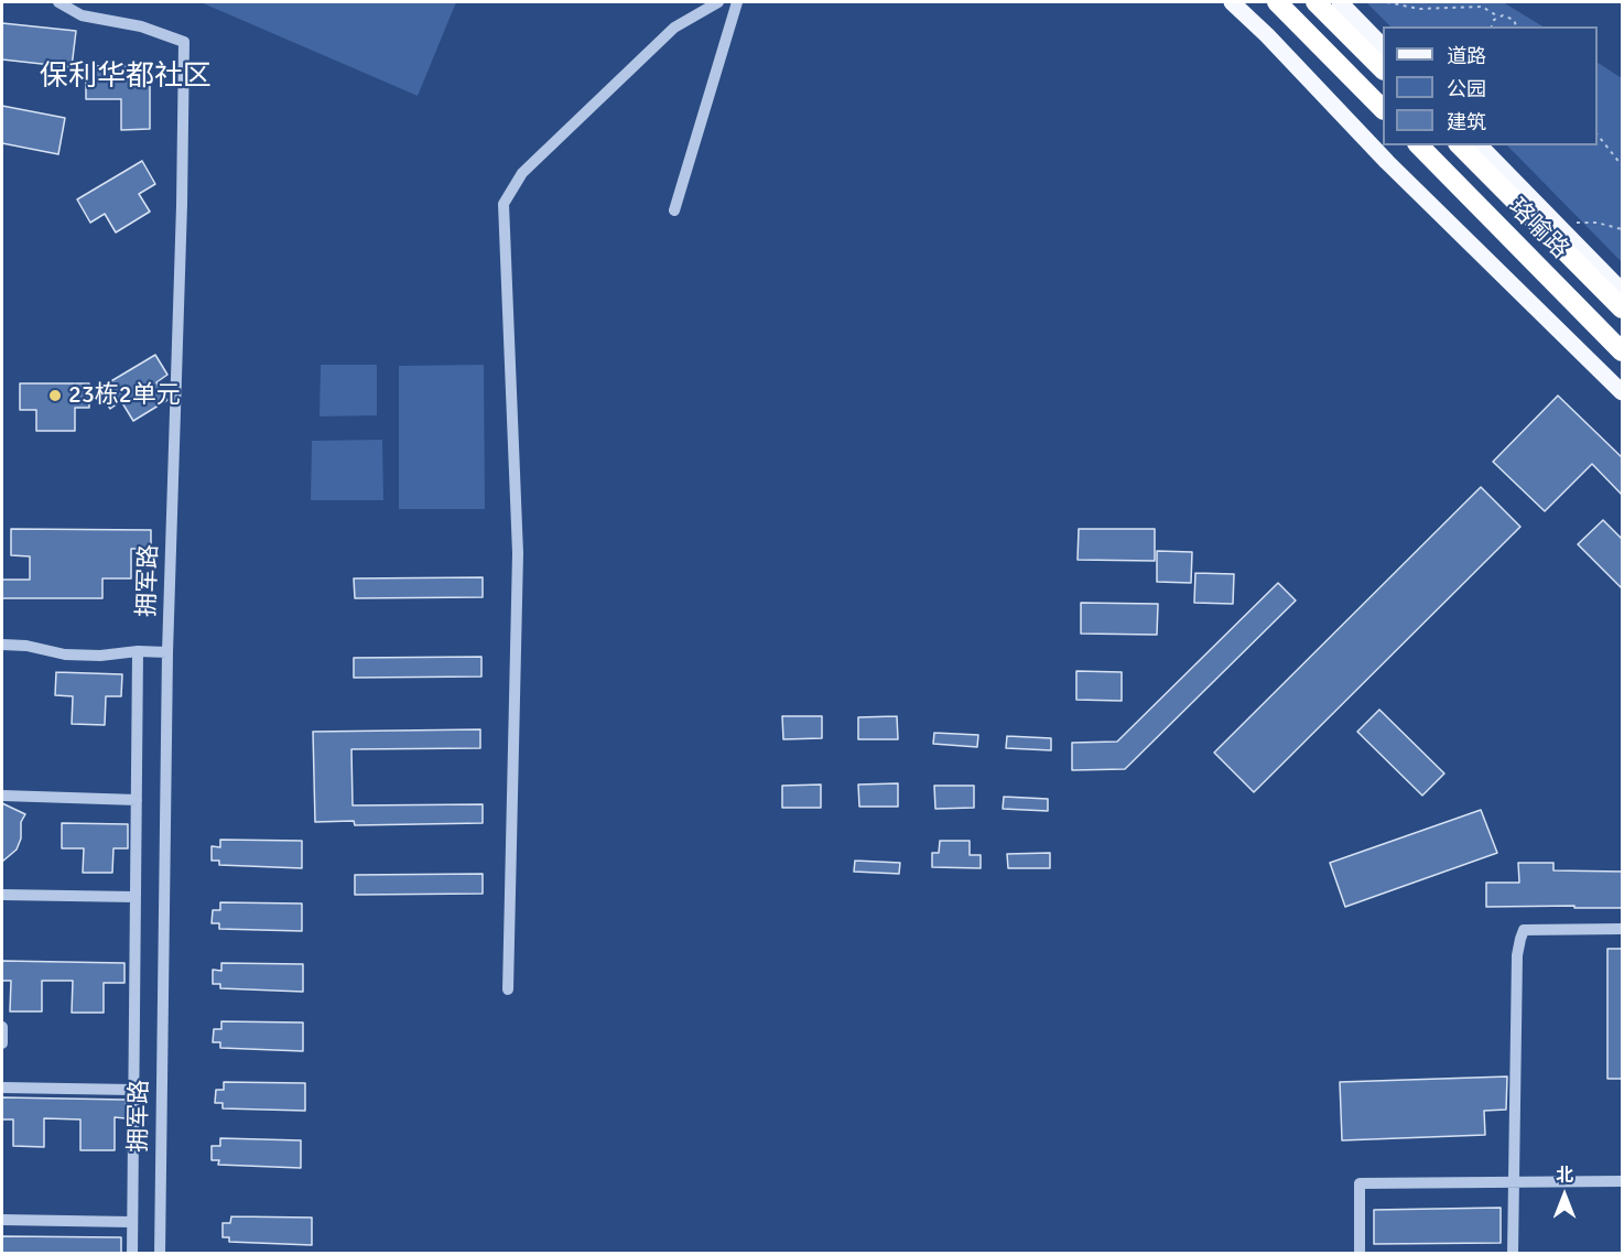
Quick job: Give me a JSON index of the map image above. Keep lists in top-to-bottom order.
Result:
{
  "streets": {
    "highway": ["珞喻路"],
    "street": ["拥军路"]
  },
  "districts": ["保利华都社区"],
  "places": ["23栋2单元"],
  "legend": ["道路", "公园", "建筑"],
  "north": "top"
}
